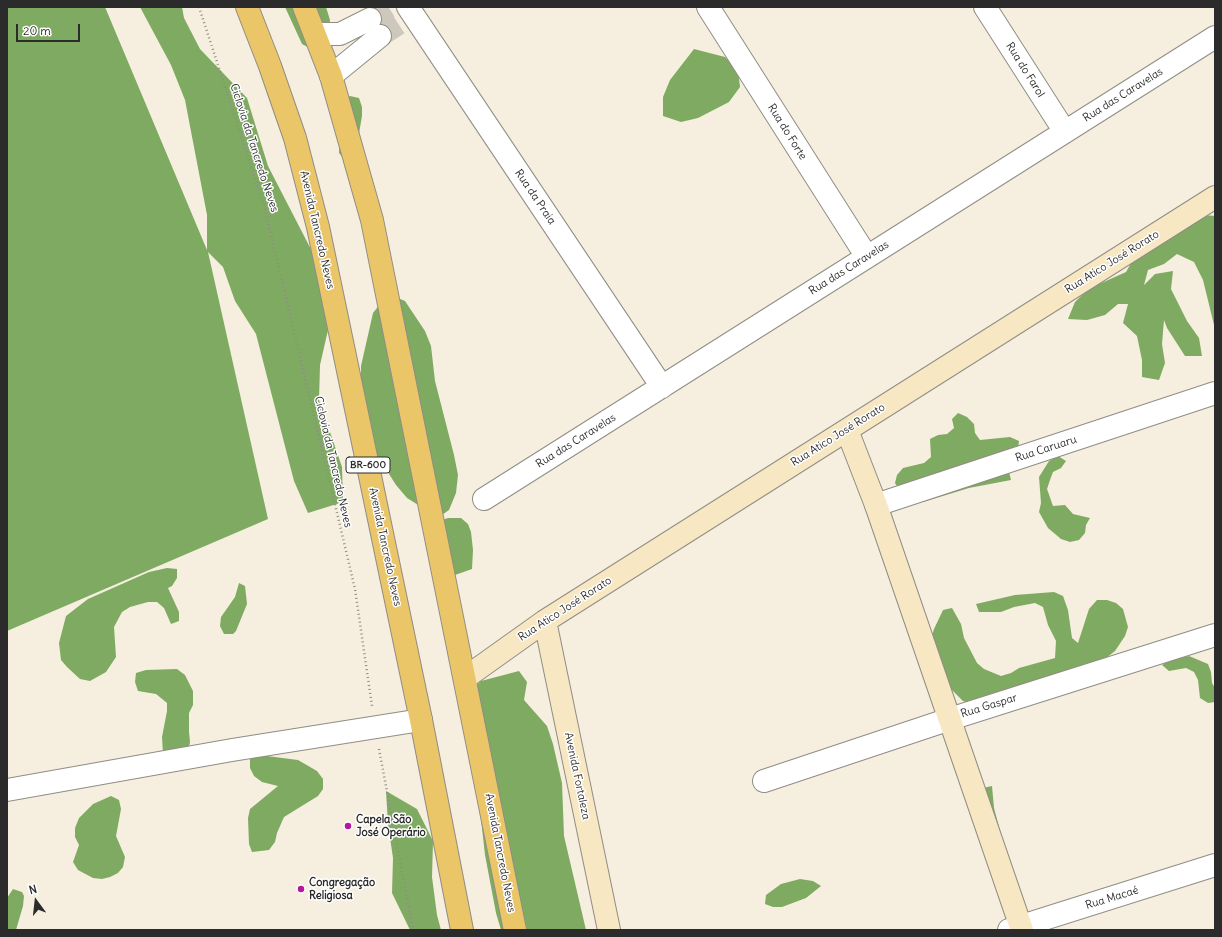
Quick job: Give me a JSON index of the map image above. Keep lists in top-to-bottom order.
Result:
{
  "streets": {
    "main road": ["Avenida Tancredo Neves", "BR-600"],
    "street": [
      "Rua do Farol",
      "Rua das Caravelas",
      "Rua do Forte",
      "Rua da Praia",
      "Rua Atico José Rorato",
      "Rua Caruaru",
      "Rua Gaspar",
      "Avenida Fortaleza",
      "Rua Macaé"
    ],
    "path": ["Ciclovia da Tancredo Neves"]
  },
  "crossings": [
    ["Rua do Farol", "Rua das Caravelas"],
    ["Rua das Caravelas", "Rua do Forte"],
    ["Rua das Caravelas", "Rua da Praia"],
    ["Avenida Tancredo Neves", "Rua Atico José Rorato"],
    ["Rua Atico José Rorato", "Avenida Fortaleza"]
  ],
  "places": ["Capela São José Operário", "Congregação Religiosa"],
  "scale_bar": "20 m",
  "north": "top"
}
